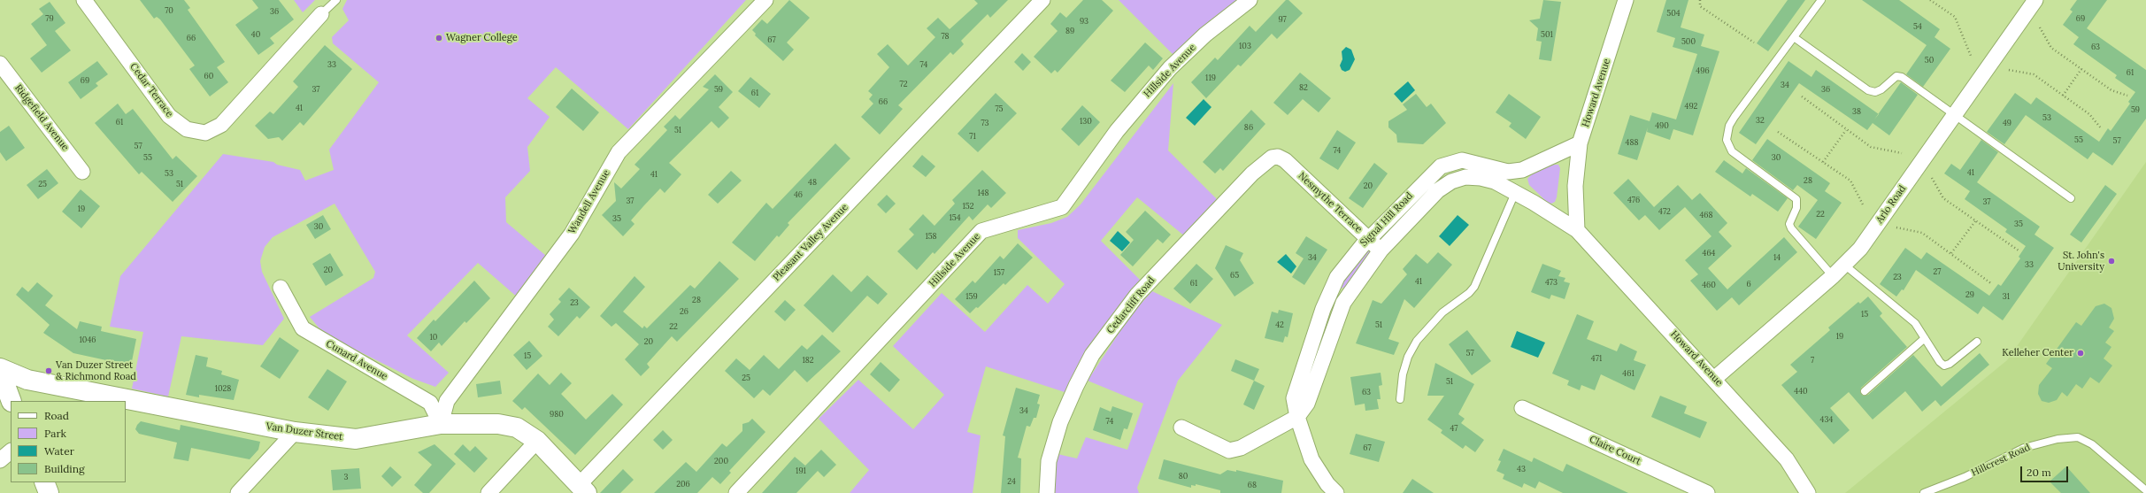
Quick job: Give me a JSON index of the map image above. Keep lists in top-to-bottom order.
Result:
{
  "streets": {
    "main road": ["Van Duzer Street"],
    "street": [
      "Hillside Avenue",
      "Cedar Terrace",
      "Howard Avenue",
      "Ridgefield Avenue",
      "Wandell Avenue",
      "Nesmythe Terrace",
      "Arlo Road",
      "Signal Hill Road",
      "Pleasant Valley Avenue",
      "Cedarcliff Road",
      "Cunard Avenue",
      "Claire Court"
    ],
    "lane": ["Hillcrest Road"]
  },
  "crossings": [
    ["Howard Avenue", "Arlo Road"],
    ["Howard Avenue", "Signal Hill Road"],
    ["Wandell Avenue", "Cunard Avenue"],
    ["Wandell Avenue", "Van Duzer Street"],
    ["Nesmythe Terrace", "Signal Hill Road"],
    ["Nesmythe Terrace", "Cedarcliff Road"],
    ["Pleasant Valley Avenue", "Van Duzer Street"],
    ["Cunard Avenue", "Van Duzer Street"]
  ],
  "places": [
    "Wagner College",
    "St. John's University",
    "Kelleher Center",
    "Van Duzer Street & Richmond Road"
  ],
  "house_numbers": [
    "70",
    "36",
    "504",
    "79",
    "69",
    "97",
    "93",
    "54",
    "89",
    "40",
    "501",
    "78",
    "66",
    "67",
    "500",
    "103",
    "63",
    "50",
    "33",
    "74",
    "496",
    "61",
    "60",
    "119",
    "69",
    "72",
    "34",
    "82",
    "37",
    "59",
    "36",
    "61",
    "66",
    "492",
    "41",
    "75",
    "59",
    "38",
    "53",
    "32",
    "130",
    "61",
    "73",
    "49",
    "490",
    "86",
    "51",
    "71",
    "55",
    "57",
    "488",
    "57",
    "74",
    "55",
    "30",
    "41",
    "53",
    "41",
    "28",
    "48",
    "25",
    "51",
    "20",
    "148",
    "46",
    "476",
    "37",
    "37",
    "152",
    "19",
    "472",
    "22",
    "468",
    "154",
    "35",
    "35",
    "30",
    "158",
    "464",
    "34",
    "14",
    "33",
    "20",
    "27",
    "157",
    "65",
    "23",
    "41",
    "473",
    "61",
    "6",
    "460",
    "29",
    "159",
    "31",
    "28",
    "23",
    "26",
    "15",
    "42",
    "51",
    "22",
    "19",
    "10",
    "1046",
    "20",
    "57",
    "15",
    "471",
    "182",
    "7",
    "461",
    "25",
    "51",
    "1028",
    "440",
    "63",
    "34",
    "980",
    "434",
    "74",
    "47",
    "67",
    "200",
    "43",
    "191",
    "80",
    "3",
    "24",
    "206",
    "68"
  ],
  "legend": [
    "Road",
    "Park",
    "Water",
    "Building"
  ],
  "scale_bar": "20 m"
}
